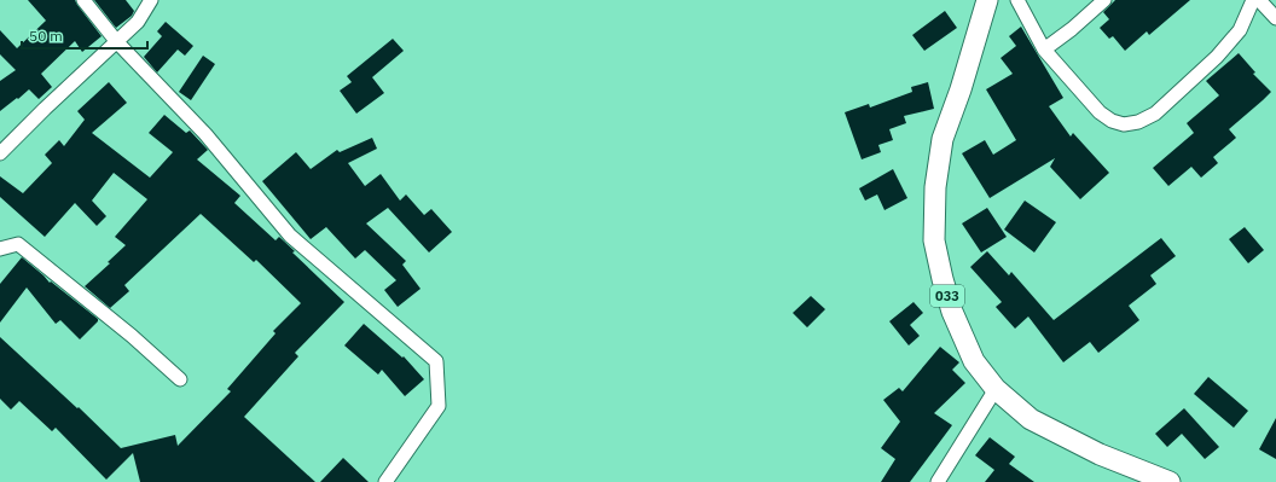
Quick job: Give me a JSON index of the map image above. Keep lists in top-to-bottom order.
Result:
{
  "streets": {
    "main road": ["033"]
  },
  "scale_bar": "50 m"
}
